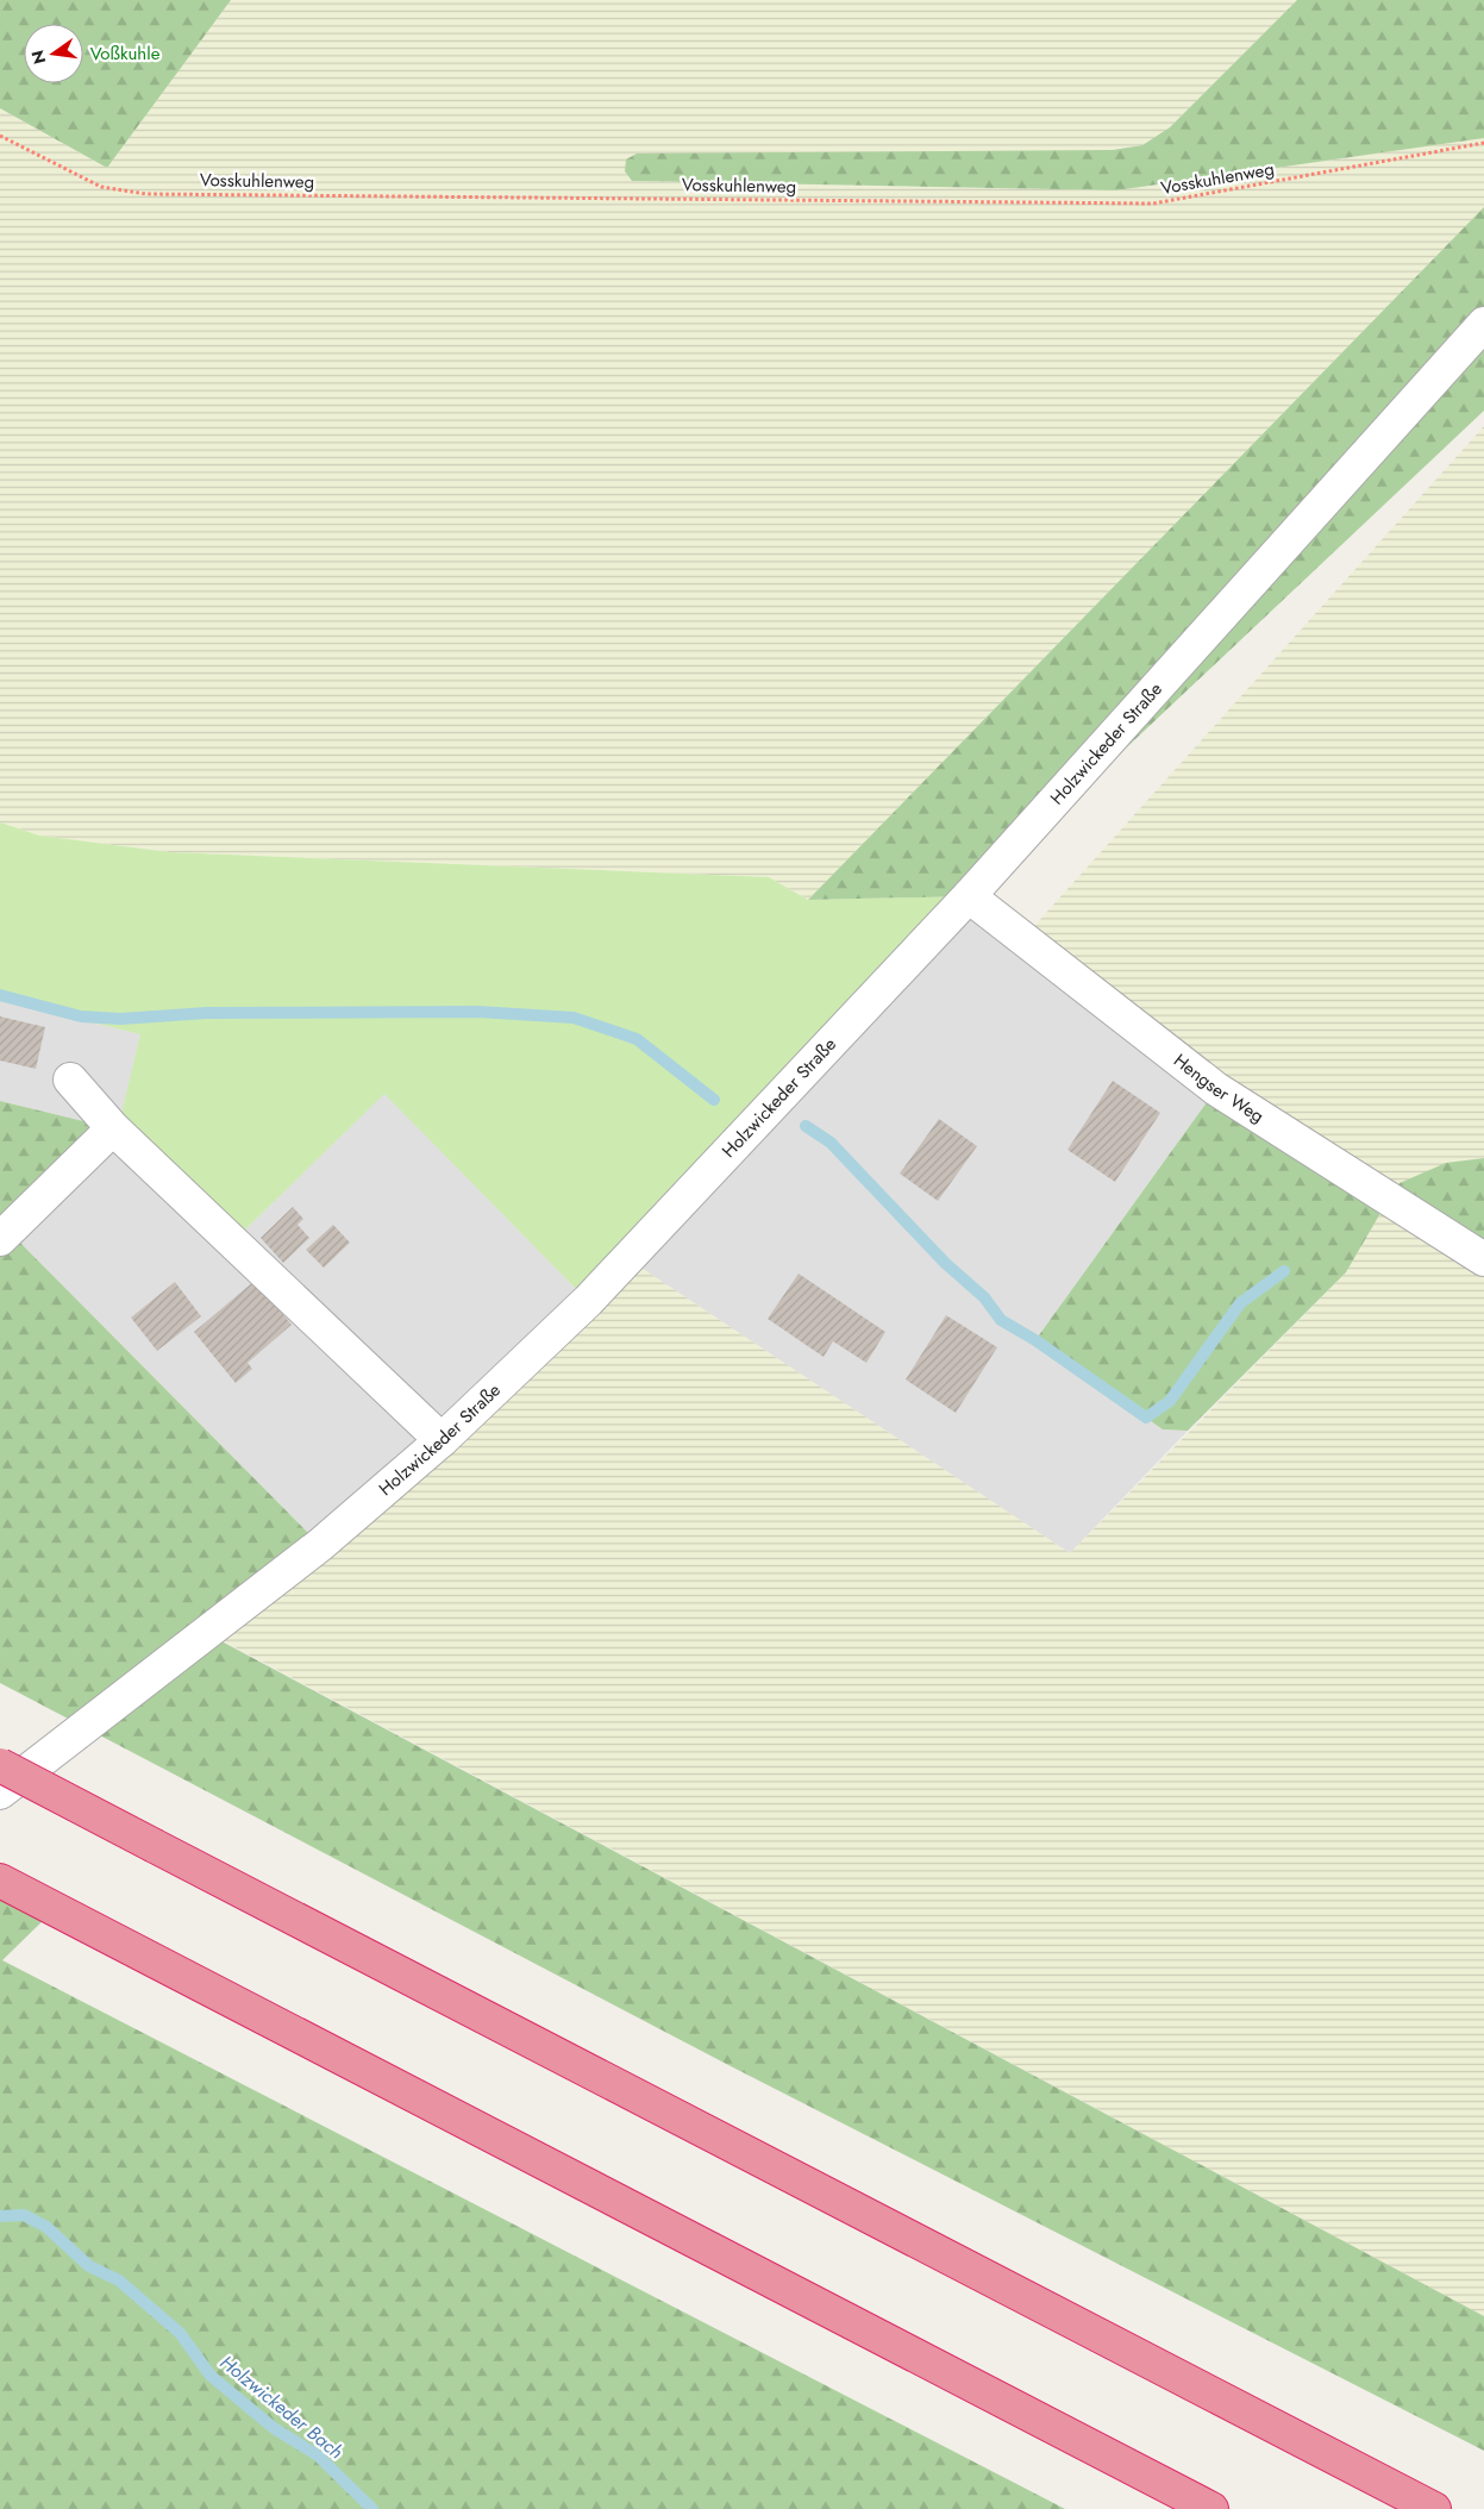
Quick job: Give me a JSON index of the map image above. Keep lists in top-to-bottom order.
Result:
{
  "streets": {
    "street": ["Holzwickeder Straße", "Hengser Weg"],
    "path": ["Vosskuhlenweg"]
  },
  "crossings": [
    ["Holzwickeder Straße", "Hengser Weg"]
  ],
  "water": ["Holzwickeder Bach"],
  "parks": ["Voßkuhle"],
  "north": "left"
}
